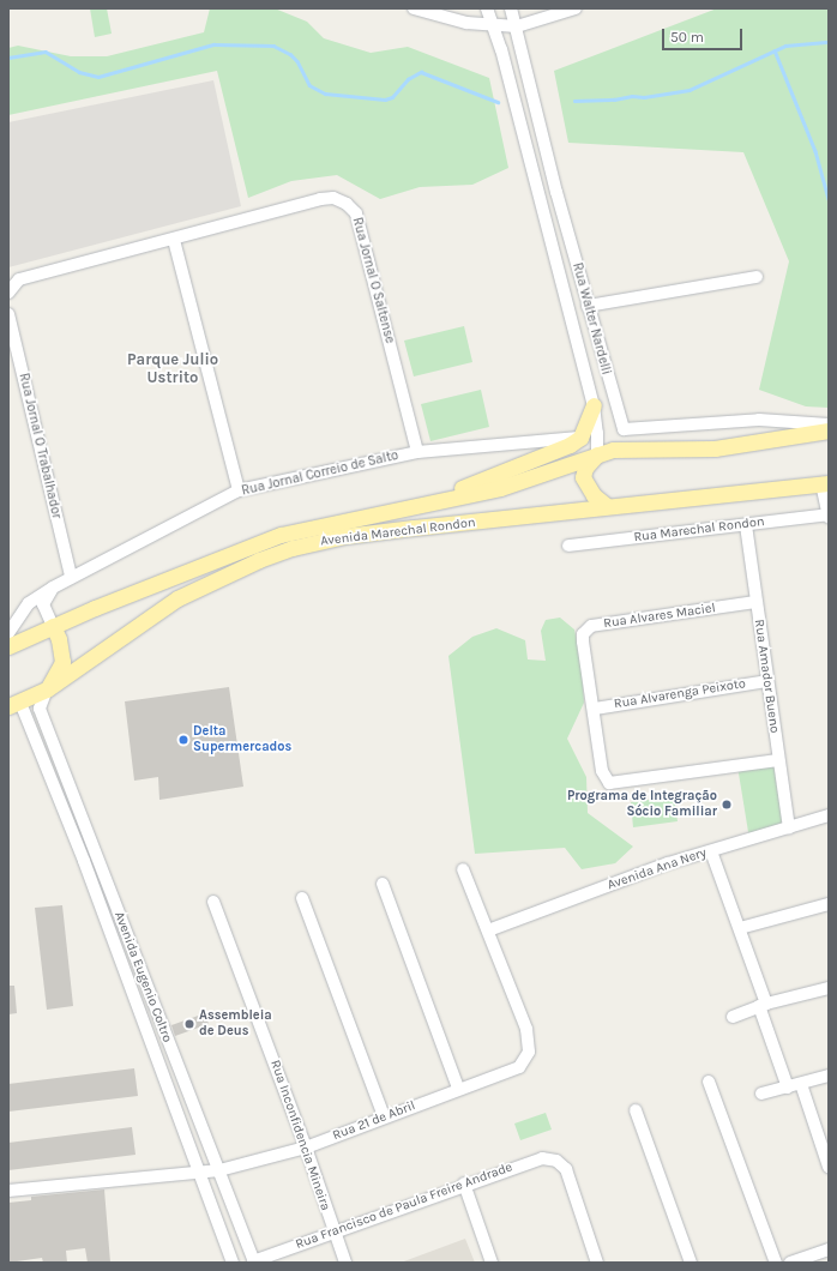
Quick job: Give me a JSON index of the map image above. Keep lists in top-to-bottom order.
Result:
{
  "streets": {
    "main road": ["Avenida Marechal Rondon"],
    "street": [
      "Rua Jornal O Saltense",
      "Rua Walter Nardelli",
      "Rua Jornal O Trabalhador",
      "Rua Jornal Correio de Salto",
      "Rua Marechal Rondon",
      "Rua Alvares Maciel",
      "Rua Amador Bueno",
      "Rua Alvarenga Peixoto",
      "Avenida Ana Nery",
      "Avenida Eugenio Coltro",
      "Rua 21 de Abril",
      "Rua Inconfidencia Mineira",
      "Rua Francisco de Paula Freire Andrade"
    ]
  },
  "crossings": [
    ["Rua Jornal O Saltense", "Rua Jornal Correio de Salto"],
    ["Rua Walter Nardelli", "Avenida Marechal Rondon"],
    ["Rua Jornal O Trabalhador", "Rua Jornal Correio de Salto"],
    ["Rua Marechal Rondon", "Rua Amador Bueno"],
    ["Avenida Marechal Rondon", "Avenida Eugenio Coltro"],
    ["Rua Alvares Maciel", "Rua Amador Bueno"],
    ["Rua Alvares Maciel", "Rua Alvarenga Peixoto"],
    ["Rua Amador Bueno", "Rua Alvarenga Peixoto"],
    ["Rua Amador Bueno", "Avenida Ana Nery"],
    ["Avenida Ana Nery", "Rua 21 de Abril"],
    ["Avenida Eugenio Coltro", "Rua 21 de Abril"],
    ["Avenida Eugenio Coltro", "Rua Francisco de Paula Freire Andrade"],
    ["Rua 21 de Abril", "Rua Inconfidencia Mineira"],
    ["Rua Inconfidencia Mineira", "Rua Francisco de Paula Freire Andrade"]
  ],
  "districts": ["Parque Julio Ustrito"],
  "places": ["Delta Supermercados", "Programa de Integração Sócio Familiar", "Assembleia de Deus"],
  "scale_bar": "50 m"
}
